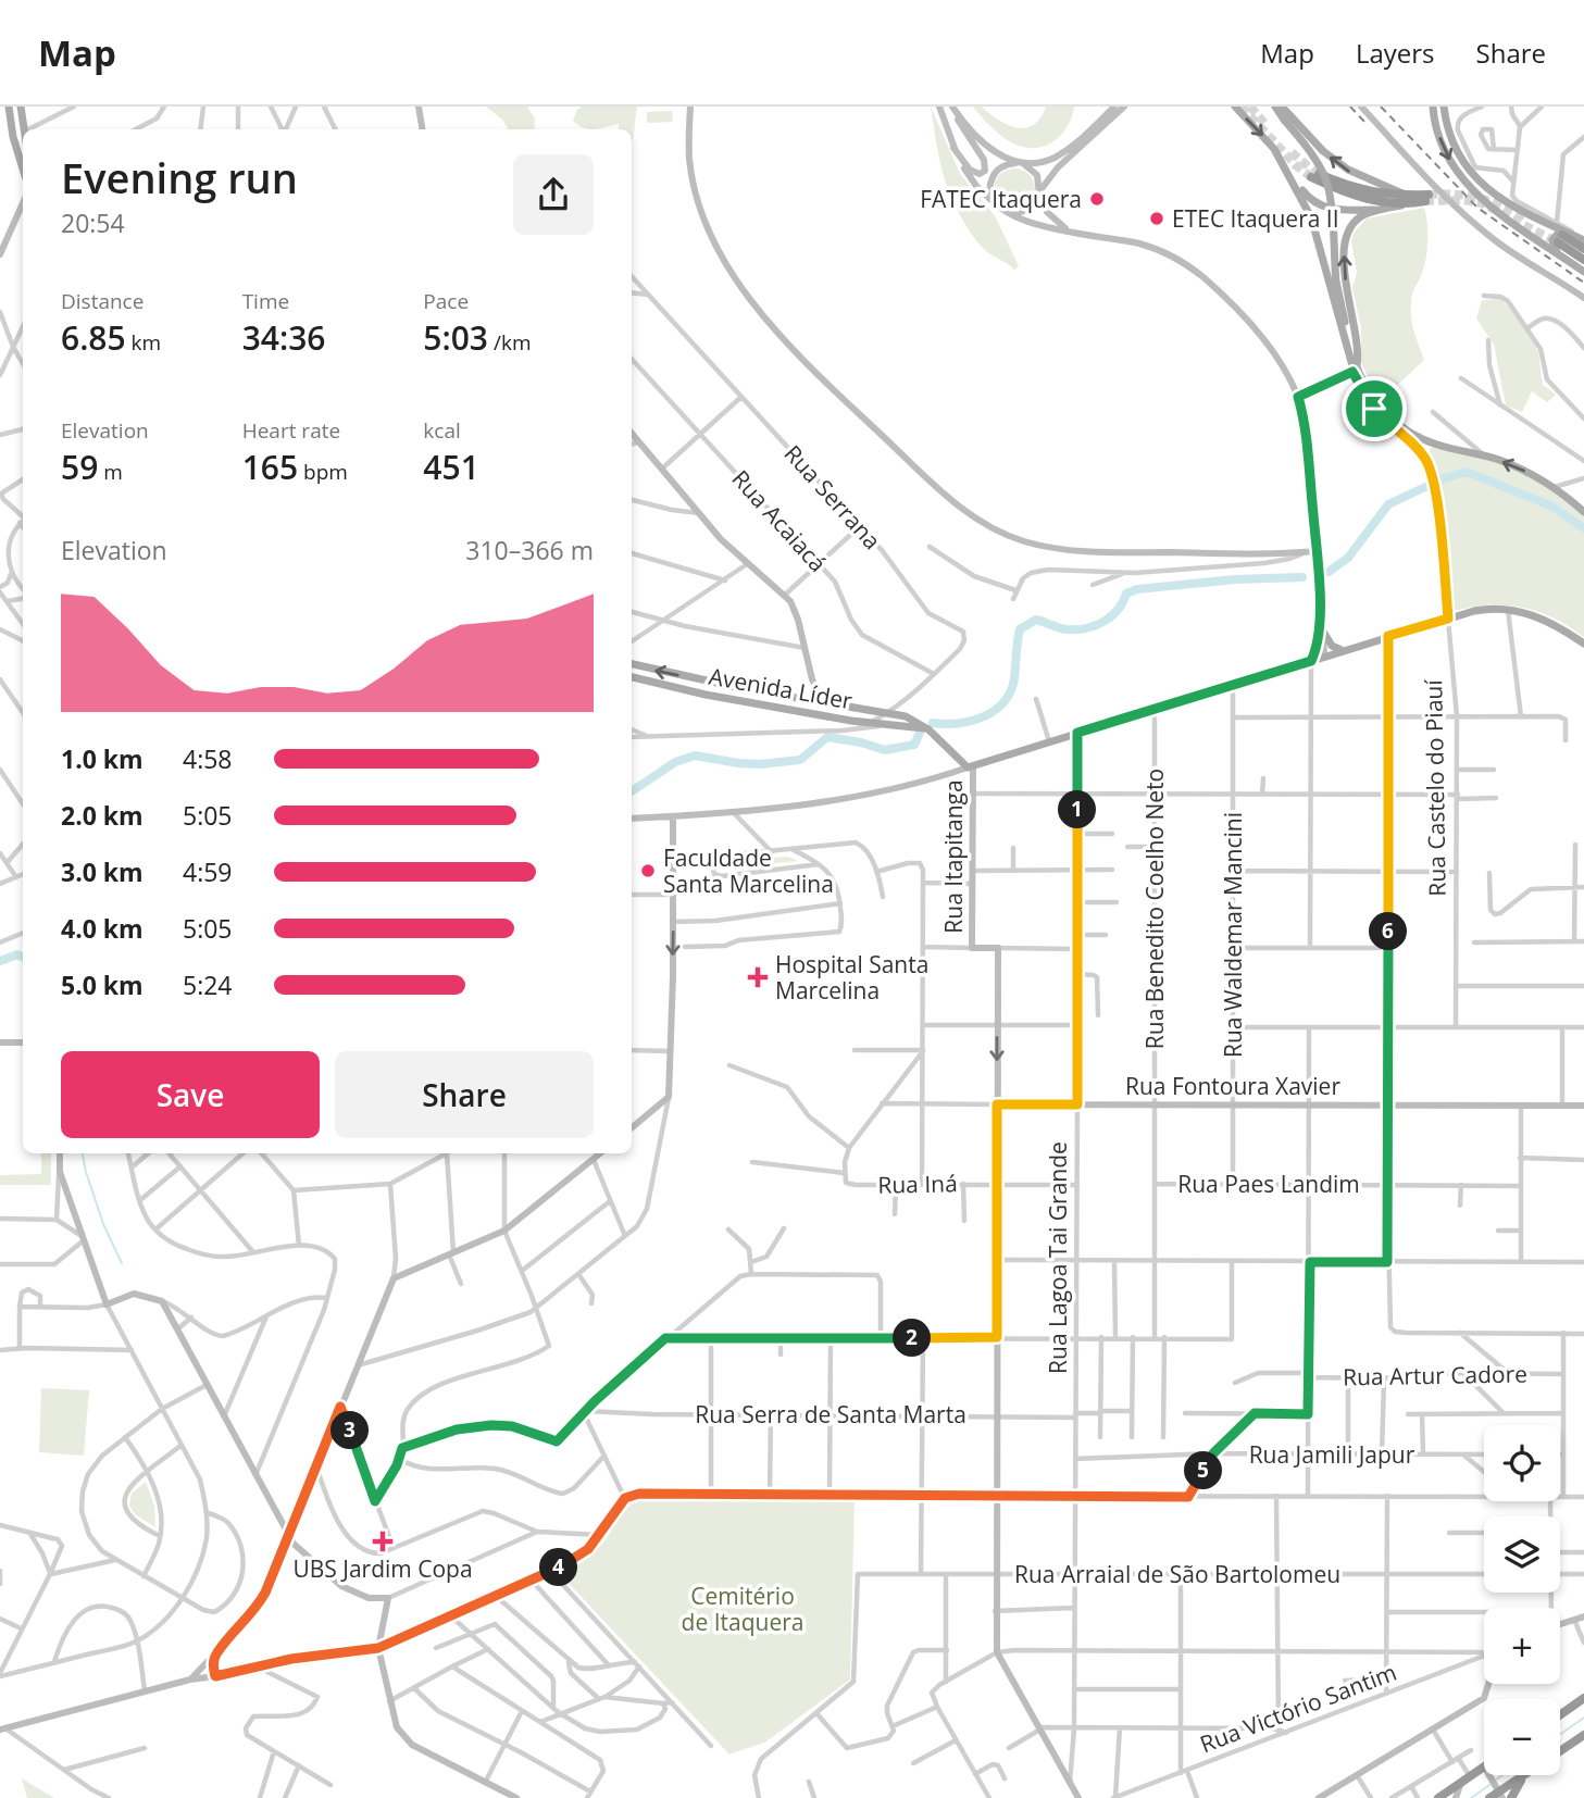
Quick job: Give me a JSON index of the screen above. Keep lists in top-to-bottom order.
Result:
{
  "streets": {
    "main road": ["Avenida Líder", "Rua Castelo do Piauí"],
    "street": [
      "Rua Serrana",
      "Rua Acaiacá",
      "Rua Itapitanga",
      "Rua Benedito Coelho Neto",
      "Rua Waldemar Mancini",
      "Rua Fontoura Xavier",
      "Rua Iná",
      "Rua Paes Landim",
      "Rua Lagoa Tai Grande",
      "Rua Artur Cadore",
      "Rua Serra de Santa Marta",
      "Rua Jamili Japur",
      "Rua Arraial de São Bartolomeu",
      "Rua Victório Santim"
    ]
  },
  "crossings": [
    ["Rua Serrana", "Rua Acaiacá"],
    ["Rua Serrana", "Avenida Líder"],
    ["Avenida Líder", "Rua Itapitanga"],
    ["Rua Benedito Coelho Neto", "Rua Fontoura Xavier"],
    ["Rua Benedito Coelho Neto", "Rua Paes Landim"],
    ["Rua Waldemar Mancini", "Rua Fontoura Xavier"],
    ["Rua Waldemar Mancini", "Rua Paes Landim"],
    ["Rua Fontoura Xavier", "Rua Lagoa Tai Grande"],
    ["Rua Iná", "Rua Lagoa Tai Grande"],
    ["Rua Lagoa Tai Grande", "Rua Serra de Santa Marta"],
    ["Rua Lagoa Tai Grande", "Rua Jamili Japur"],
    ["Rua Lagoa Tai Grande", "Rua Arraial de São Bartolomeu"]
  ],
  "parks": ["Cemitério de Itaquera"],
  "places": {
    "other": ["FATEC Itaquera", "ETEC Itaquera II", "Faculdade Santa Marcelina"],
    "health": ["Hospital Santa Marcelina", "UBS Jardim Copa"]
  },
  "page": {
    "header": "Map",
    "nav": ["Map", "Layers", "Share"],
    "heading": ["Evening run", "20:54"],
    "stats": [
      ["Distance", "6.85 km"],
      ["Time", "34:36"],
      ["Pace", "5:03 /km"],
      ["Elevation", "59 m"],
      ["Heart rate", "165 bpm"],
      ["kcal", "451"]
    ],
    "chart": ["Elevation", "310–366 m"],
    "list": [
      {
        "name": "1.0 km",
        "note": "4:58"
      },
      {
        "name": "2.0 km",
        "note": "5:05"
      },
      {
        "name": "3.0 km",
        "note": "4:59"
      },
      {
        "name": "4.0 km",
        "note": "5:05"
      },
      {
        "name": "5.0 km",
        "note": "5:24"
      }
    ],
    "pins": [
      "1",
      "6",
      "2",
      "3",
      "5",
      "4"
    ],
    "buttons": ["Save", "Share"],
    "map_buttons": ["+", "−"]
  }
}
